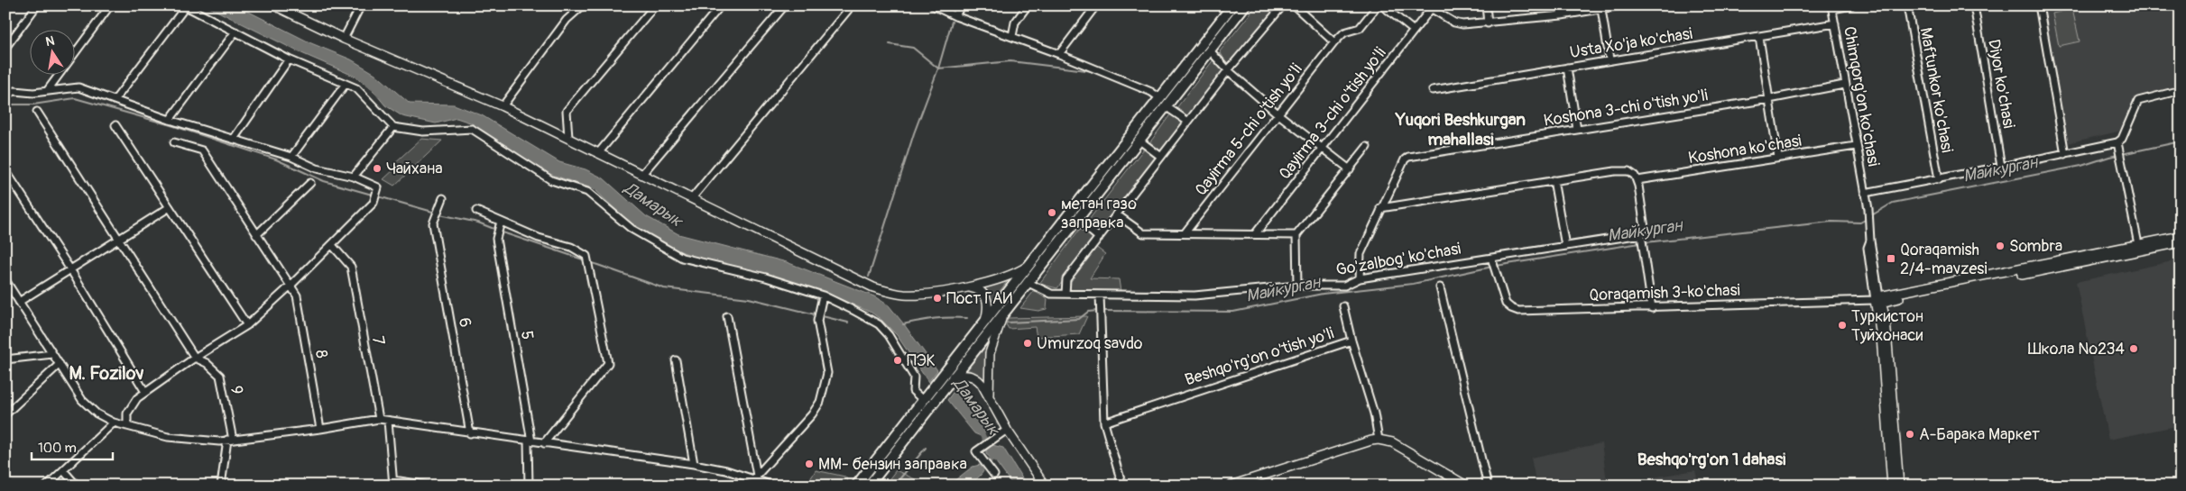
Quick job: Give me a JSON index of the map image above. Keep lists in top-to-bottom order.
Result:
{
  "streets": {
    "main road": ["Qoraqamish 3-ko'chasi"],
    "street": [
      "Usta Xo'ja ko'chasi",
      "Diyor ko'chasi",
      "Maftunkor ko'chasi",
      "Chimqorg'on ko'chasi",
      "Koshona 3-chi o'tish yo'li",
      "Qayirma 3-chi o'tish yo'li",
      "Qayirma 5-chi o'tish yo'li",
      "Koshona ko'chasi",
      "Go'zalbog' ko'chasi",
      "6",
      "5",
      "7",
      "8",
      "Beshqo'rg'on o'tish yo'li",
      "9"
    ]
  },
  "crossings": [
    ["Usta Xo'ja ko'chasi", "Chimqorg'on ko'chasi"],
    ["Chimqorg'on ko'chasi", "Koshona 3-chi o'tish yo'li"],
    ["Chimqorg'on ko'chasi", "Koshona ko'chasi"],
    ["Chimqorg'on ko'chasi", "Qoraqamish 3-ko'chasi"],
    ["Koshona 3-chi o'tish yo'li", "Go'zalbog' ko'chasi"],
    ["Go'zalbog' ko'chasi", "Qoraqamish 3-ko'chasi"]
  ],
  "districts": ["Yuqori Beshkurgan mahallasi", "M. Fozilov", "Beshqo'rg'on 1 dahasi"],
  "water": ["Майкурган", "Дамарык"],
  "places": {
    "other": [
      "Чайхана",
      "метан газо заправка",
      "Sombra",
      "Пост ГАИ",
      "Туркистон Туйхонаси",
      "Umurzoq savdo",
      "Школа №234",
      "ПЭК",
      "А-Барака Маркет",
      "ММ- бензин заправка"
    ],
    "transit": ["Qoraqamish 2/4-mavzesi"]
  },
  "scale_bar": "100 m",
  "north": "top"
}
